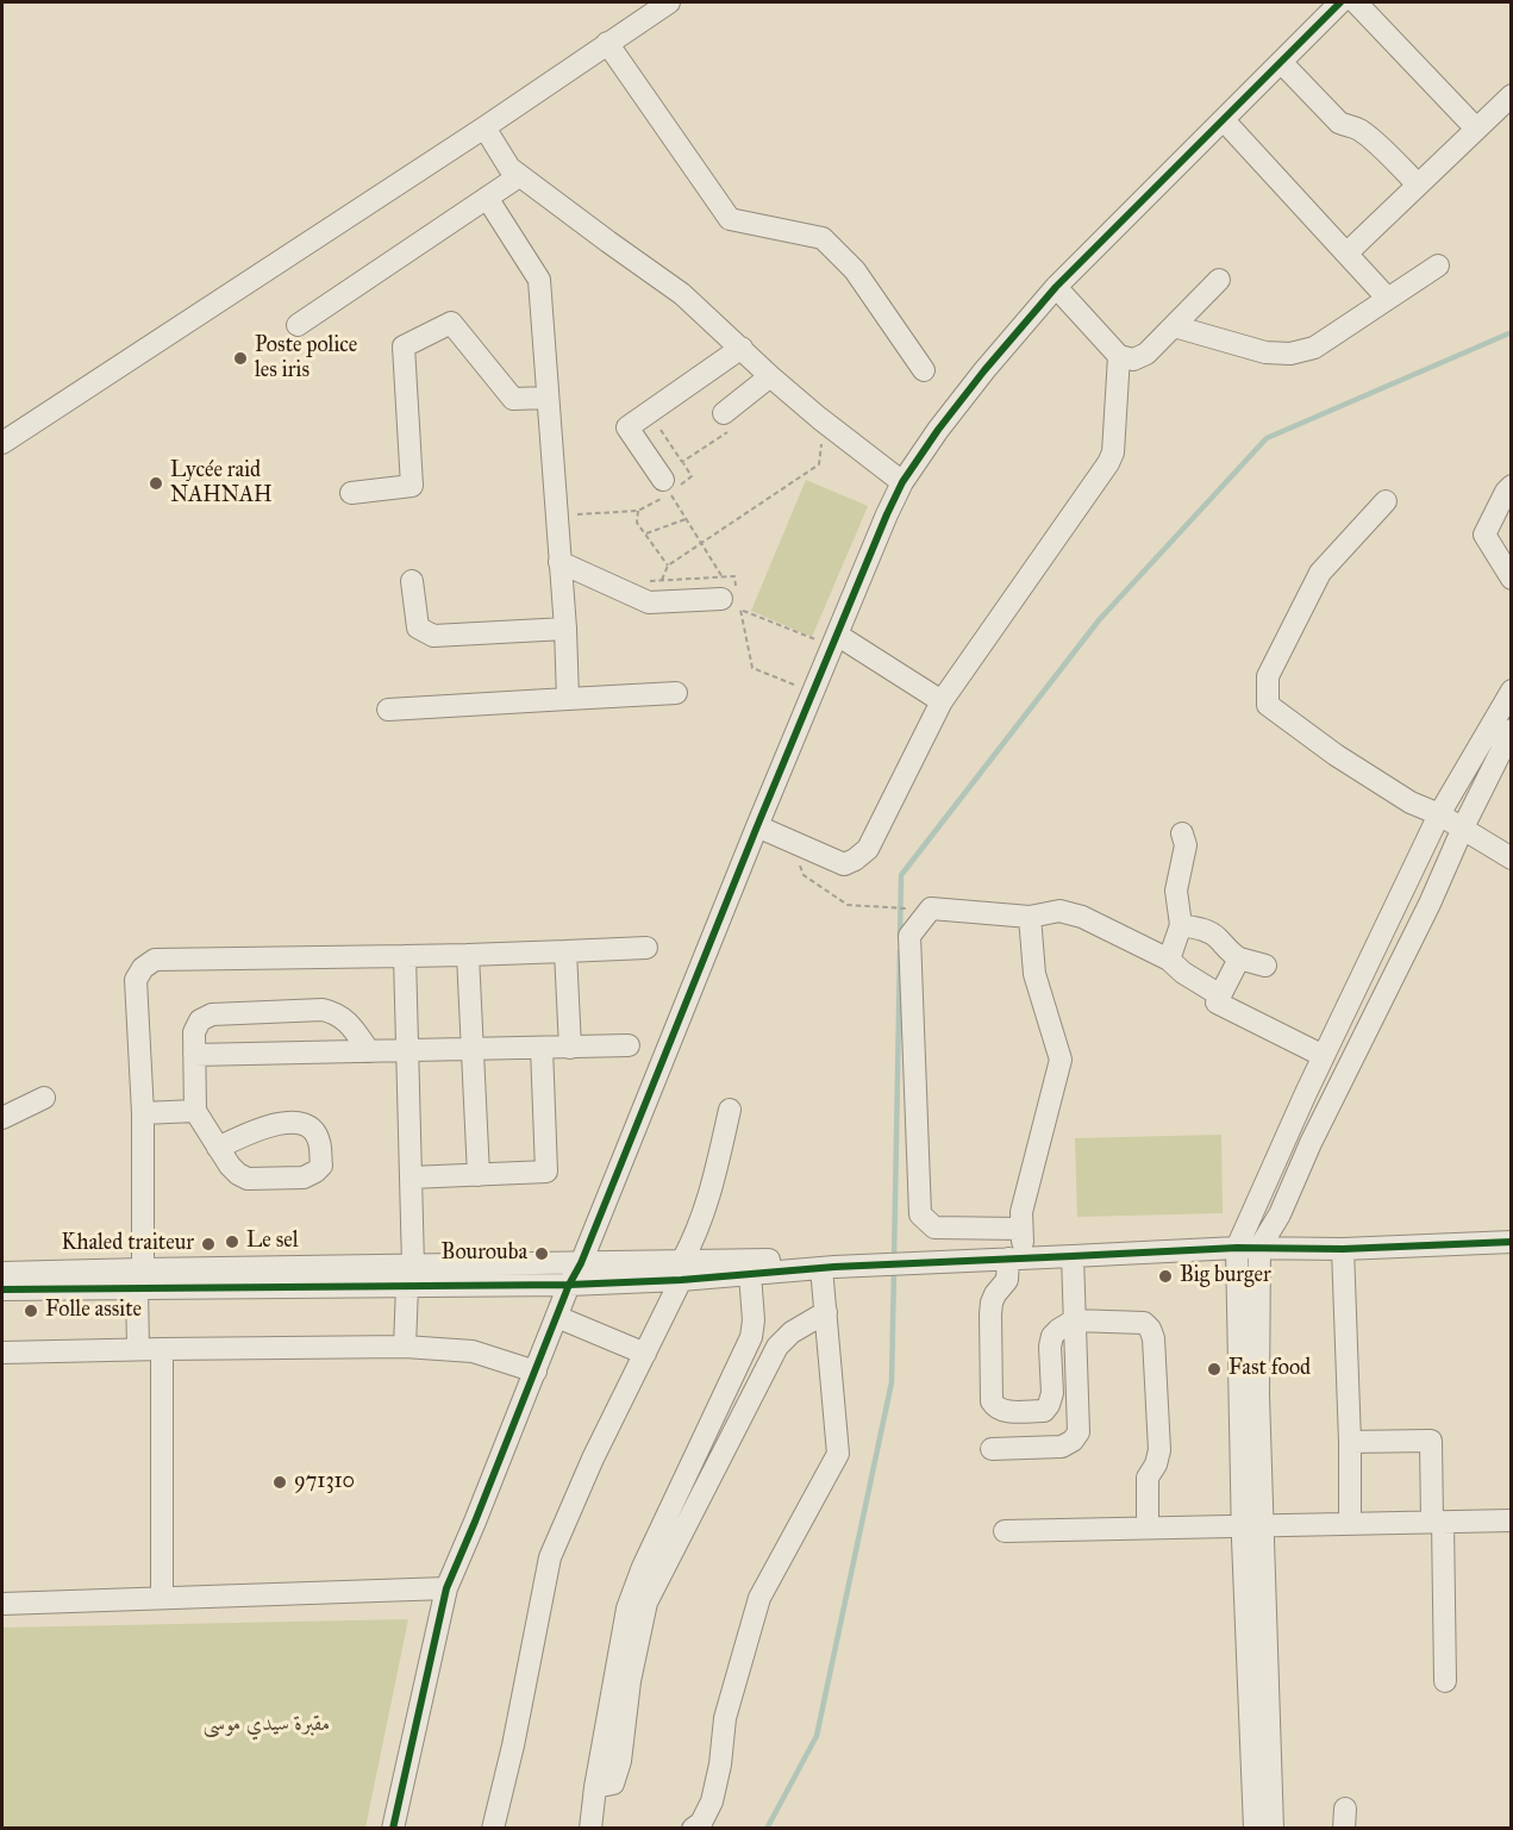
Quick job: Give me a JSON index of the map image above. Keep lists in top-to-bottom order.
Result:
{
  "parks": ["مقبرة سيدي موسى"],
  "places": [
    "Poste police les iris",
    "Lycée raid NAHNAH",
    "Le sel",
    "Khaled traiteur",
    "Bourouba",
    "Big burger",
    "Folle assite",
    "Fast food",
    "971310"
  ]
}
